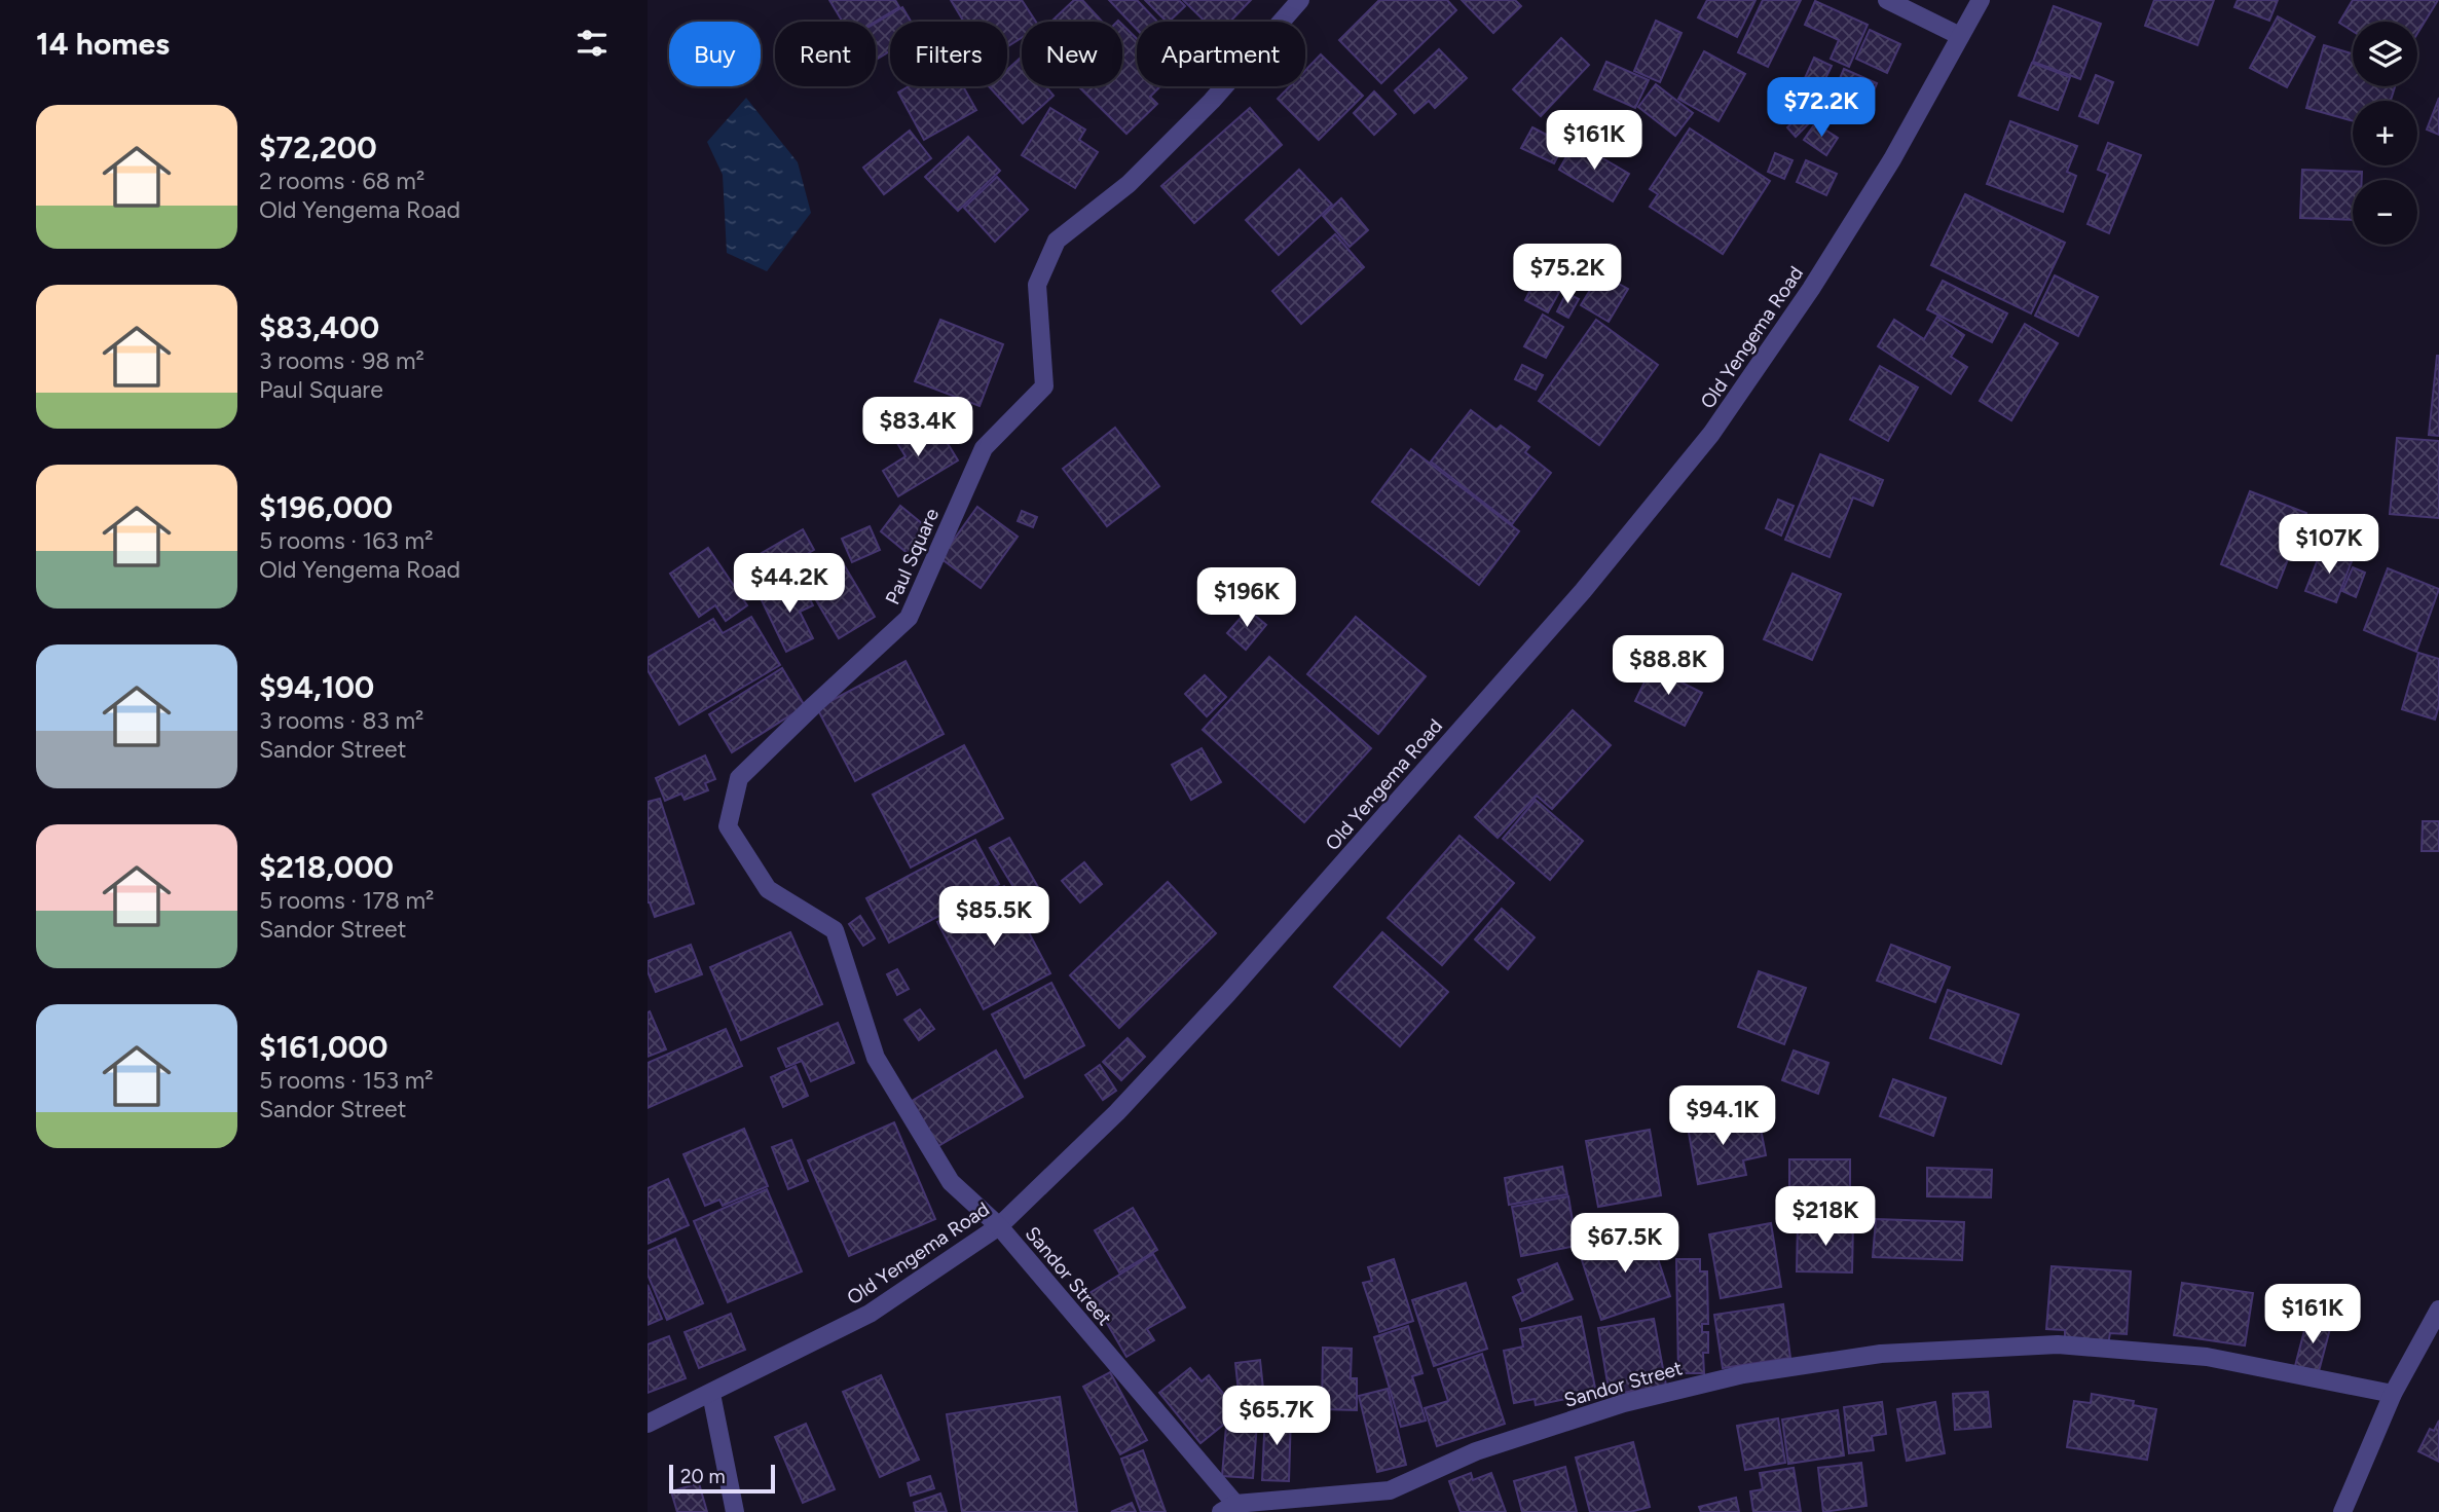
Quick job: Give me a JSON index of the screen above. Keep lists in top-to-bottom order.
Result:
{
  "streets": {
    "street": ["Old Yengema Road", "Paul Square", "Sandor Street"]
  },
  "crossings": [
    ["Old Yengema Road", "Paul Square"],
    ["Old Yengema Road", "Sandor Street"],
    ["Paul Square", "Sandor Street"]
  ],
  "scale_bar": "20 m",
  "page": {
    "heading": "14 homes",
    "map_buttons": ["+", "−"],
    "chip": [
      "Buy",
      "Rent",
      "Filters",
      "New",
      "Apartment"
    ],
    "price": [
      "$72.2K",
      "$161K",
      "$75.2K",
      "$83.4K",
      "$107K",
      "$44.2K",
      "$196K",
      "$88.8K",
      "$85.5K",
      "$94.1K",
      "$218K",
      "$67.5K",
      "$161K",
      "$65.7K"
    ],
    "list": [
      {
        "name": "$72,200",
        "note": "2 rooms · 68 m² · Old Yengema Road"
      },
      {
        "name": "$83,400",
        "note": "3 rooms · 98 m² · Paul Square"
      },
      {
        "name": "$196,000",
        "note": "5 rooms · 163 m² · Old Yengema Road"
      },
      {
        "name": "$94,100",
        "note": "3 rooms · 83 m² · Sandor Street"
      },
      {
        "name": "$218,000",
        "note": "5 rooms · 178 m² · Sandor Street"
      },
      {
        "name": "$161,000",
        "note": "5 rooms · 153 m² · Sandor Street"
      }
    ],
    "scale": "20 m"
  }
}
